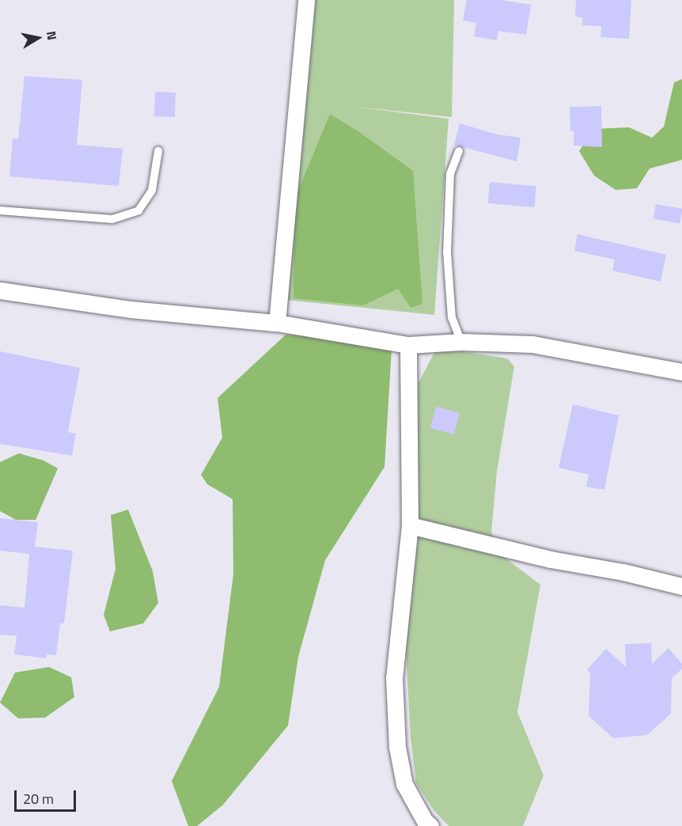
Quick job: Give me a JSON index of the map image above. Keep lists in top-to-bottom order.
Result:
{
  "scale_bar": "20 m",
  "north": "right"
}
